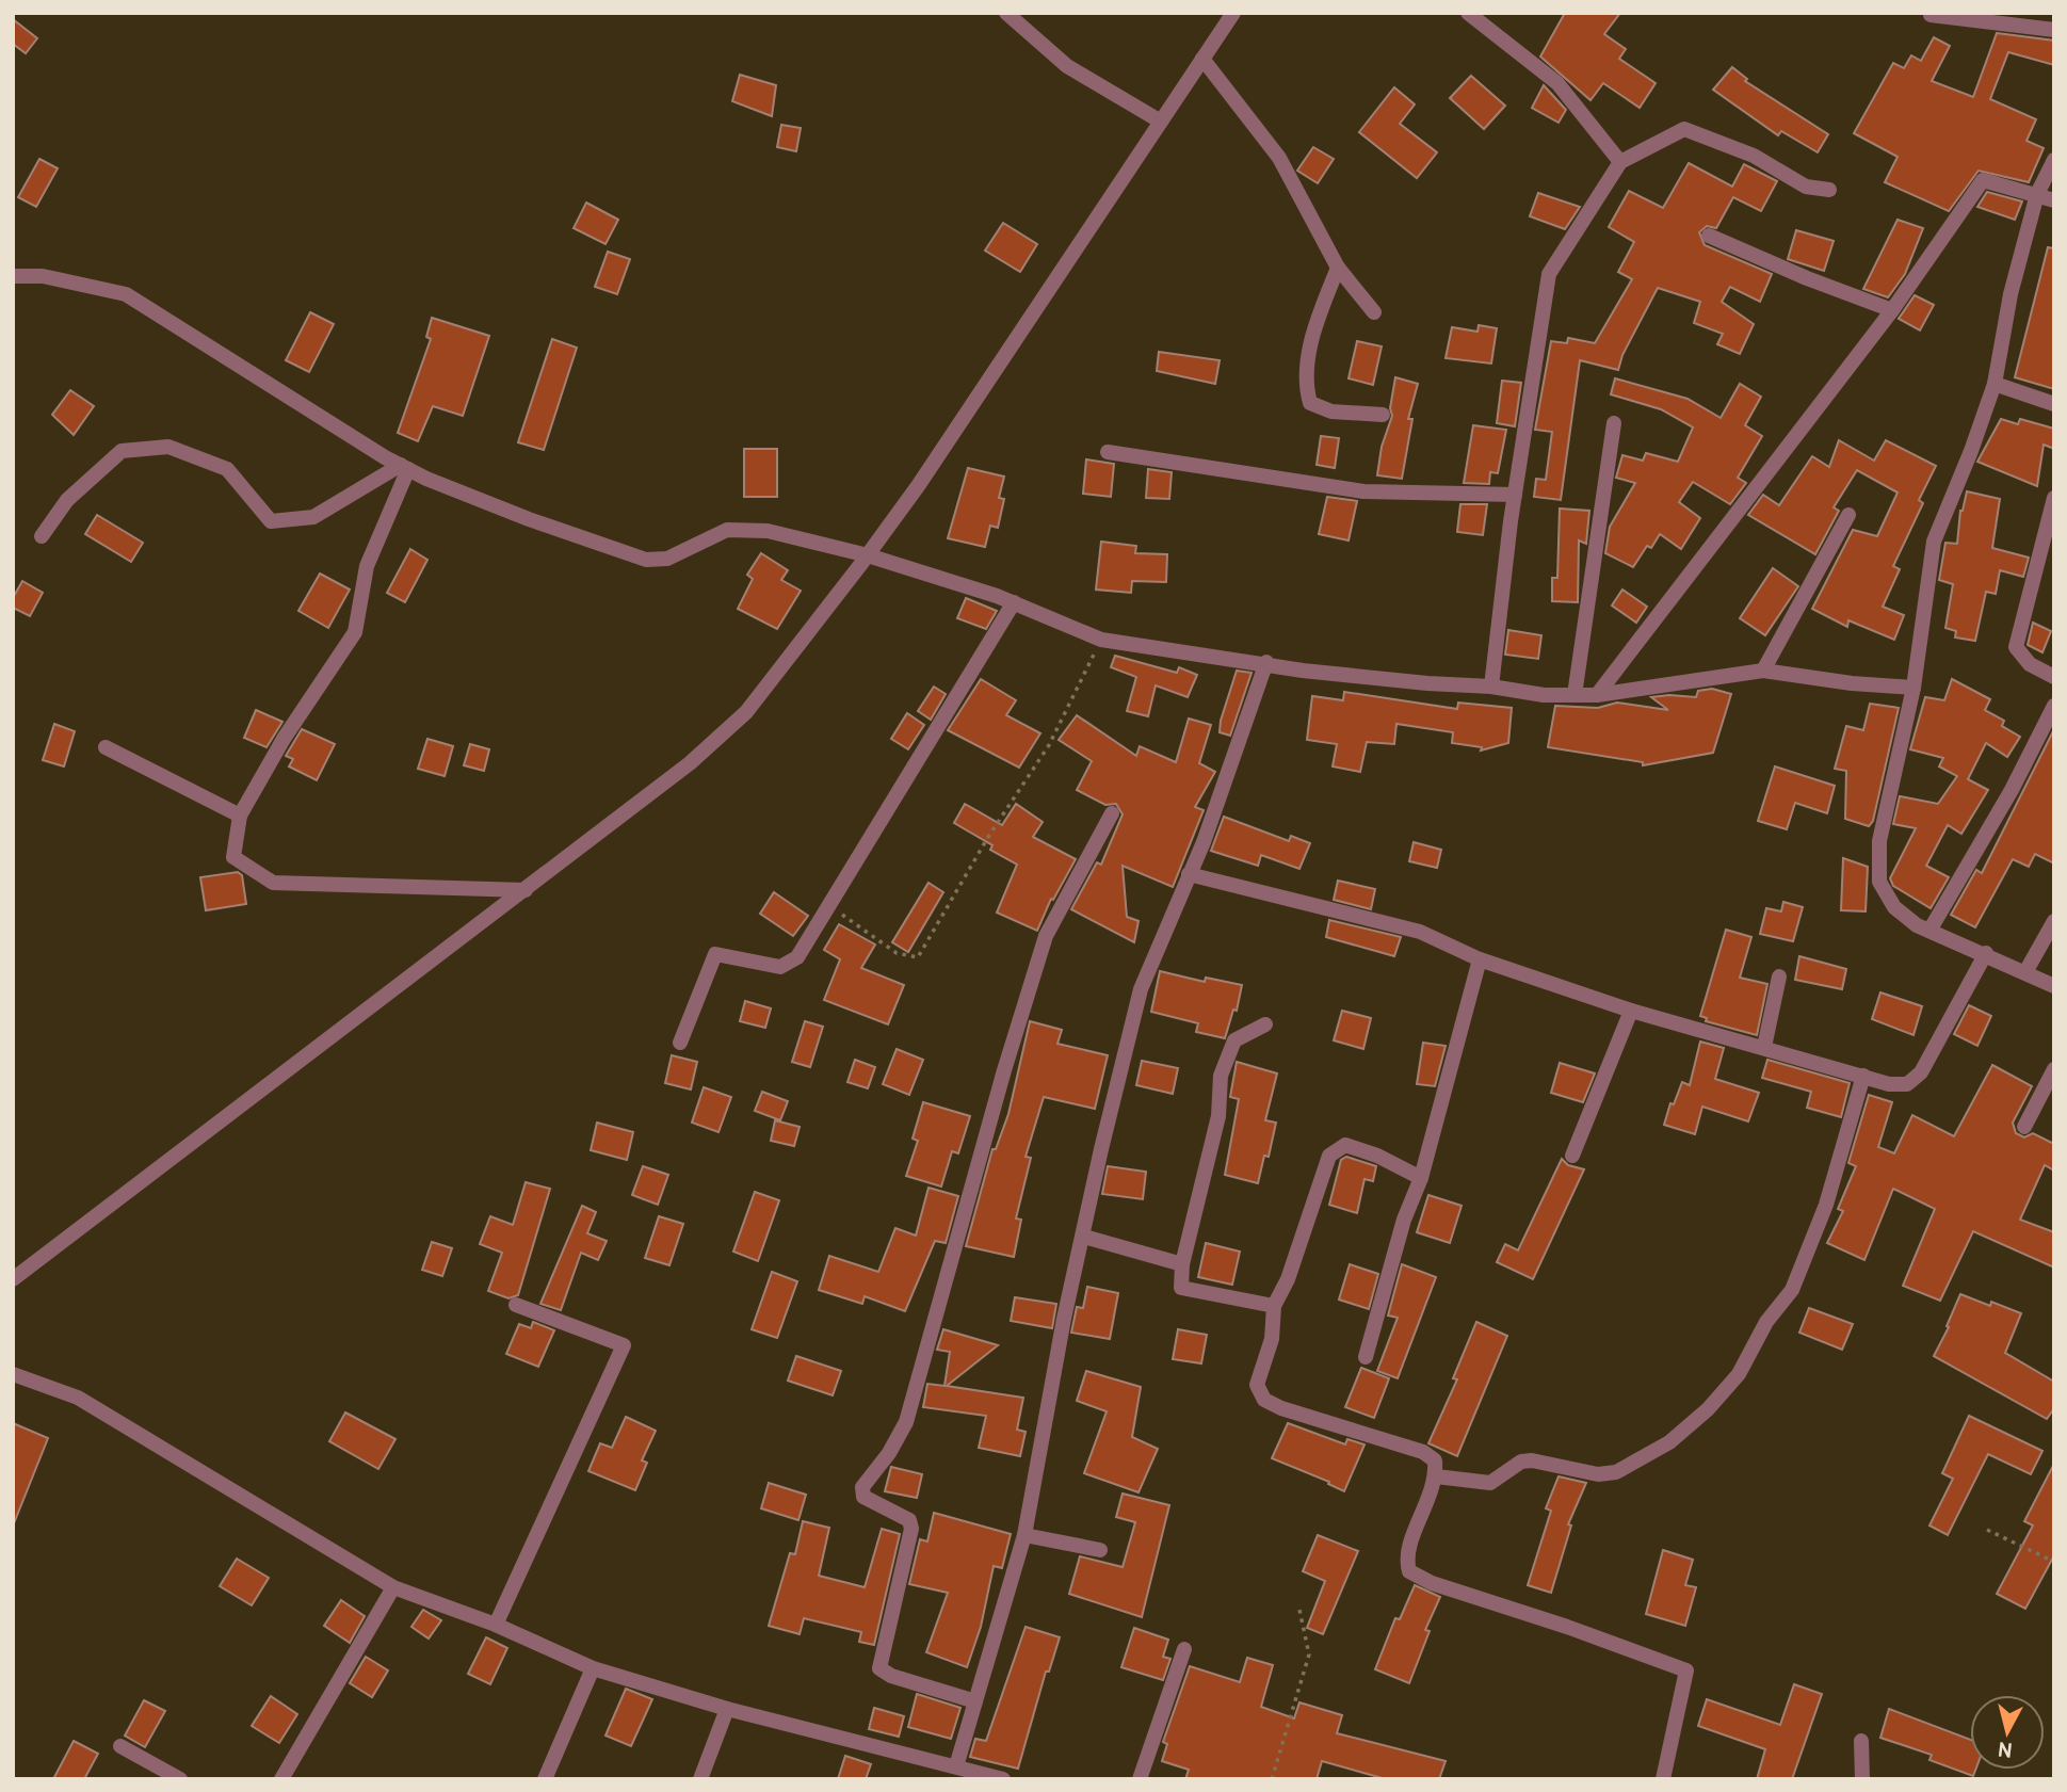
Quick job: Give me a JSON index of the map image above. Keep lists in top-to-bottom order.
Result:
{
  "north": "bottom"
}
